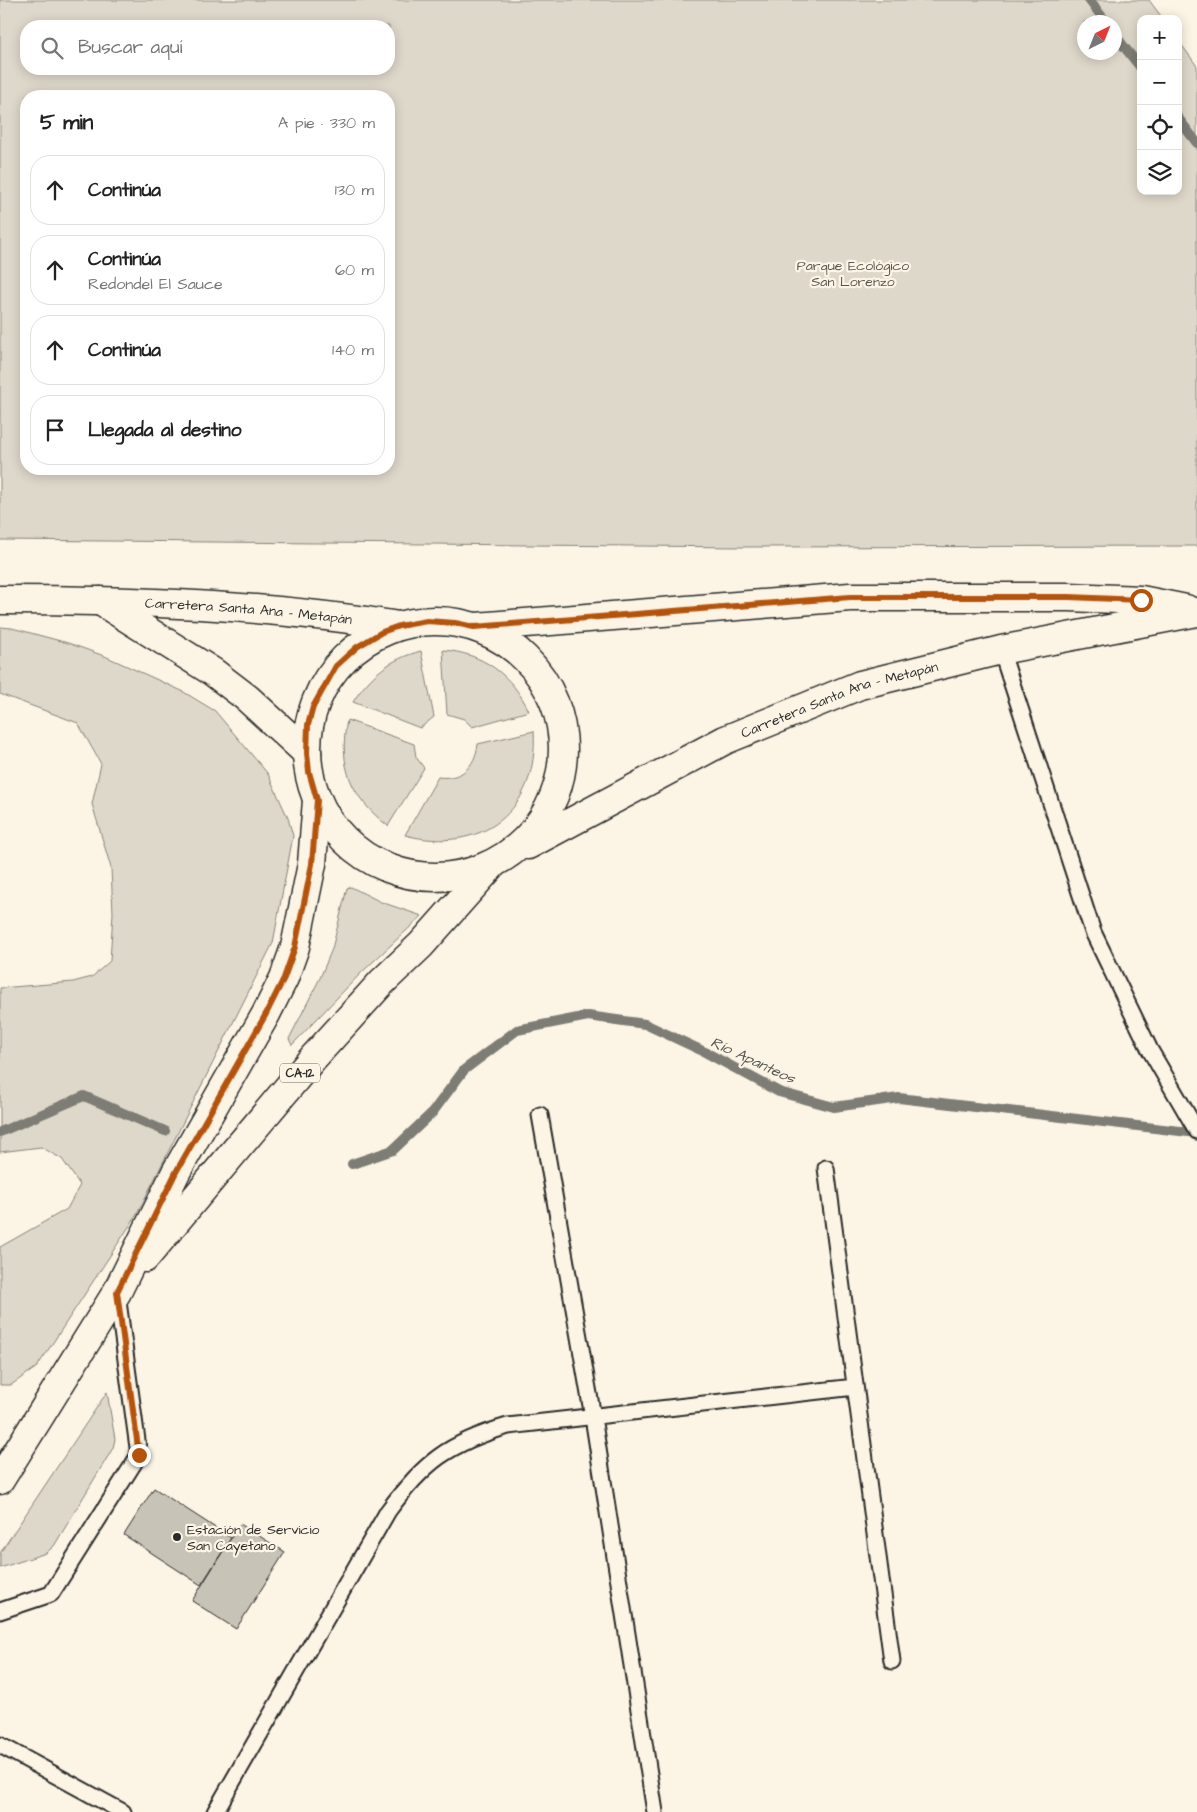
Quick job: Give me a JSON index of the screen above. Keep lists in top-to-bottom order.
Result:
{
  "streets": {
    "main road": ["Carretera Santa Ana - Metapán", "CA-12"]
  },
  "crossings": [
    ["Carretera Santa Ana - Metapán", "CA-12"]
  ],
  "water": ["Río Apanteos"],
  "parks": ["Parque Ecológico San Lorenzo"],
  "places": ["Estación de Servicio San Cayetano"],
  "north": "top right",
  "page": {
    "map_buttons": ["+", "−"],
    "search": "Buscar aquí",
    "heading": ["5 min", "A pie · 330 m"],
    "list": [
      ["Continúa", "130 m"],
      ["Continúa", "Redondel El Sauce", "60 m"],
      ["Continúa", "140 m"],
      "Llegada al destino"
    ]
  }
}
